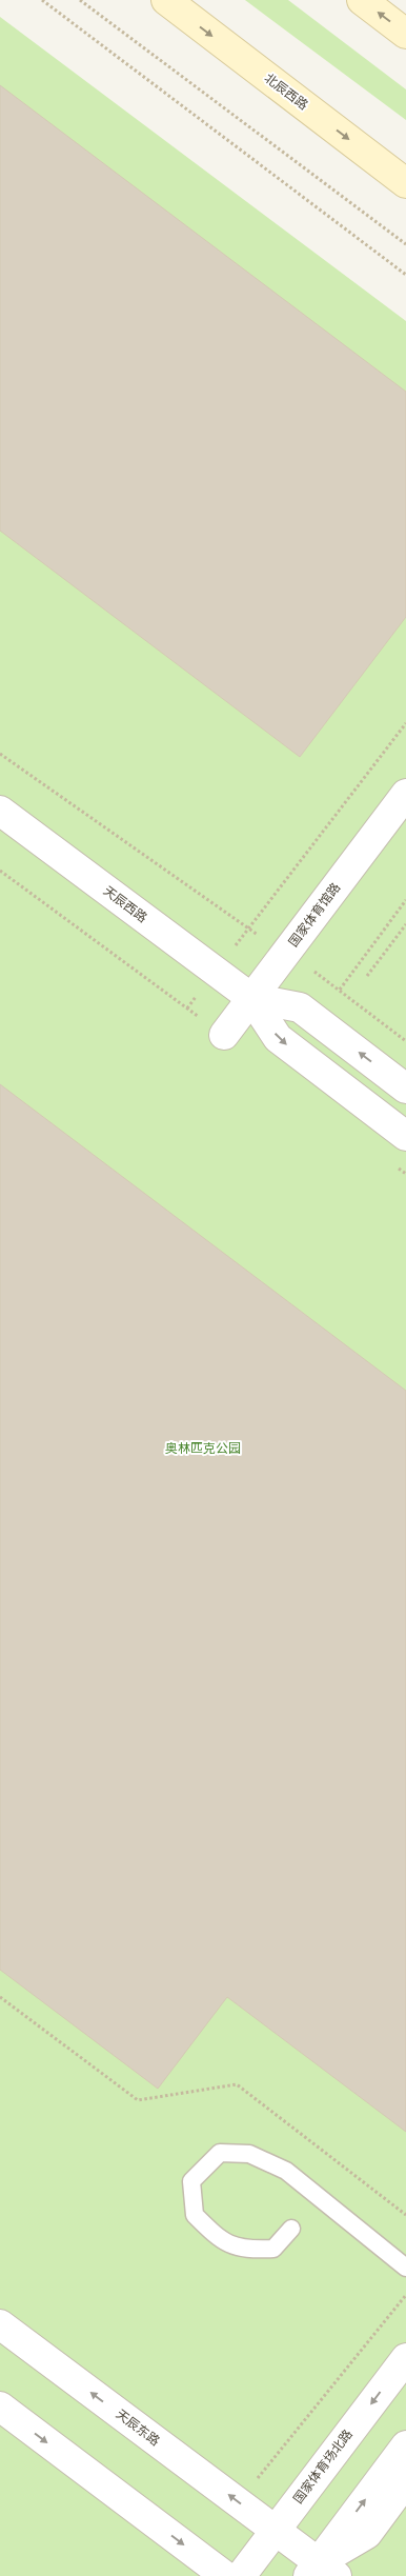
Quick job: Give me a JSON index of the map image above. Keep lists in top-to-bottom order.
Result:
{
  "streets": {
    "main road": ["北辰西路"],
    "street": [
      "天辰西路",
      "国家体育馆路",
      "天辰东路",
      "国家体育场北路"
    ]
  },
  "crossings": [
    ["天辰西路", "国家体育馆路"],
    ["天辰东路", "国家体育场北路"]
  ],
  "one_way": ["北辰西路"],
  "parks": ["奥林匹克公园"]
}
